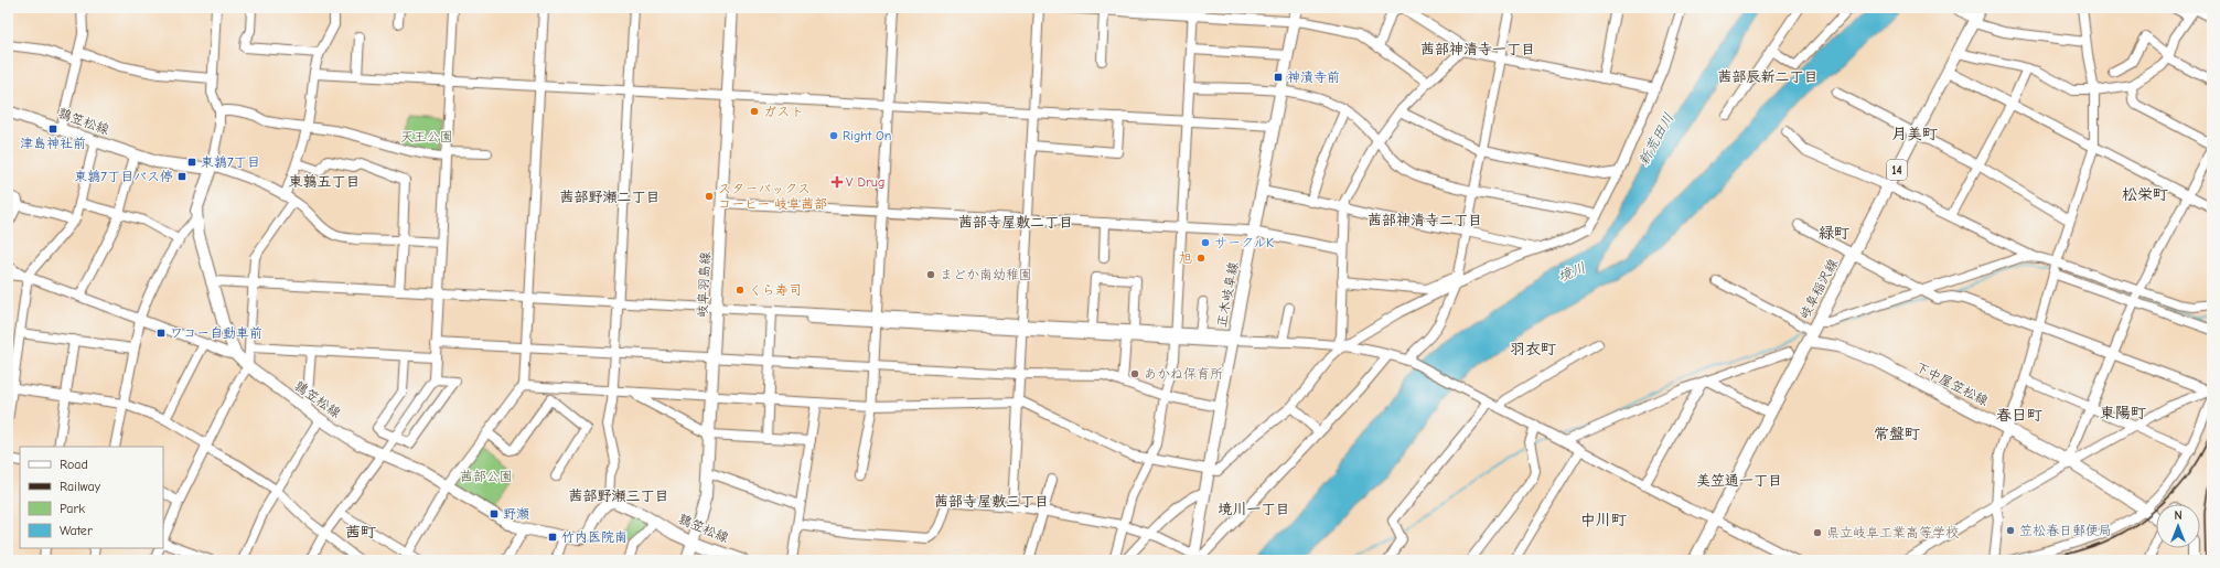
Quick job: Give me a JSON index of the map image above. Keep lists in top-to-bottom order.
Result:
{
  "streets": {
    "main road": [
      "鶉笠松線",
      "14",
      "岐阜羽島線",
      "岐阜稲沢線",
      "正木岐阜線",
      "下中屋笠松線"
    ]
  },
  "crossings": [
    ["鶉笠松線", "岐阜羽島線"],
    ["岐阜稲沢線", "下中屋笠松線"]
  ],
  "districts": [
    "茜部神清寺一丁目",
    "茜部辰新二丁目",
    "月美町",
    "東鶉五丁目",
    "松栄町",
    "茜部野瀬二丁目",
    "茜部神清寺二丁目",
    "茜部寺屋敷二丁目",
    "緑町",
    "羽衣町",
    "東陽町",
    "春日町",
    "常盤町",
    "美笠通一丁目",
    "茜部野瀬三丁目",
    "茜部寺屋敷三丁目",
    "境川一丁目",
    "中川町",
    "茜町"
  ],
  "water": ["新荒田川", "境川"],
  "parks": ["天王公園", "茜部公園"],
  "places": {
    "transit": [
      "神漬寺前",
      "津島神社前",
      "東鶉7丁目",
      "東鶉7丁目バス停",
      "ワコー自動車前",
      "野瀬",
      "竹内医院南"
    ],
    "other": [
      "ガスト",
      "Right On",
      "スターバックス コーヒー 岐阜茜部",
      "サークルK",
      "旭",
      "まどか南幼稚園",
      "くら寿司",
      "あかね保育所",
      "笠松春日郵便局",
      "県立岐阜工業高等学校"
    ],
    "health": ["V Drug"]
  },
  "legend": [
    "Road",
    "Railway",
    "Park",
    "Water"
  ],
  "north": "top"
}
